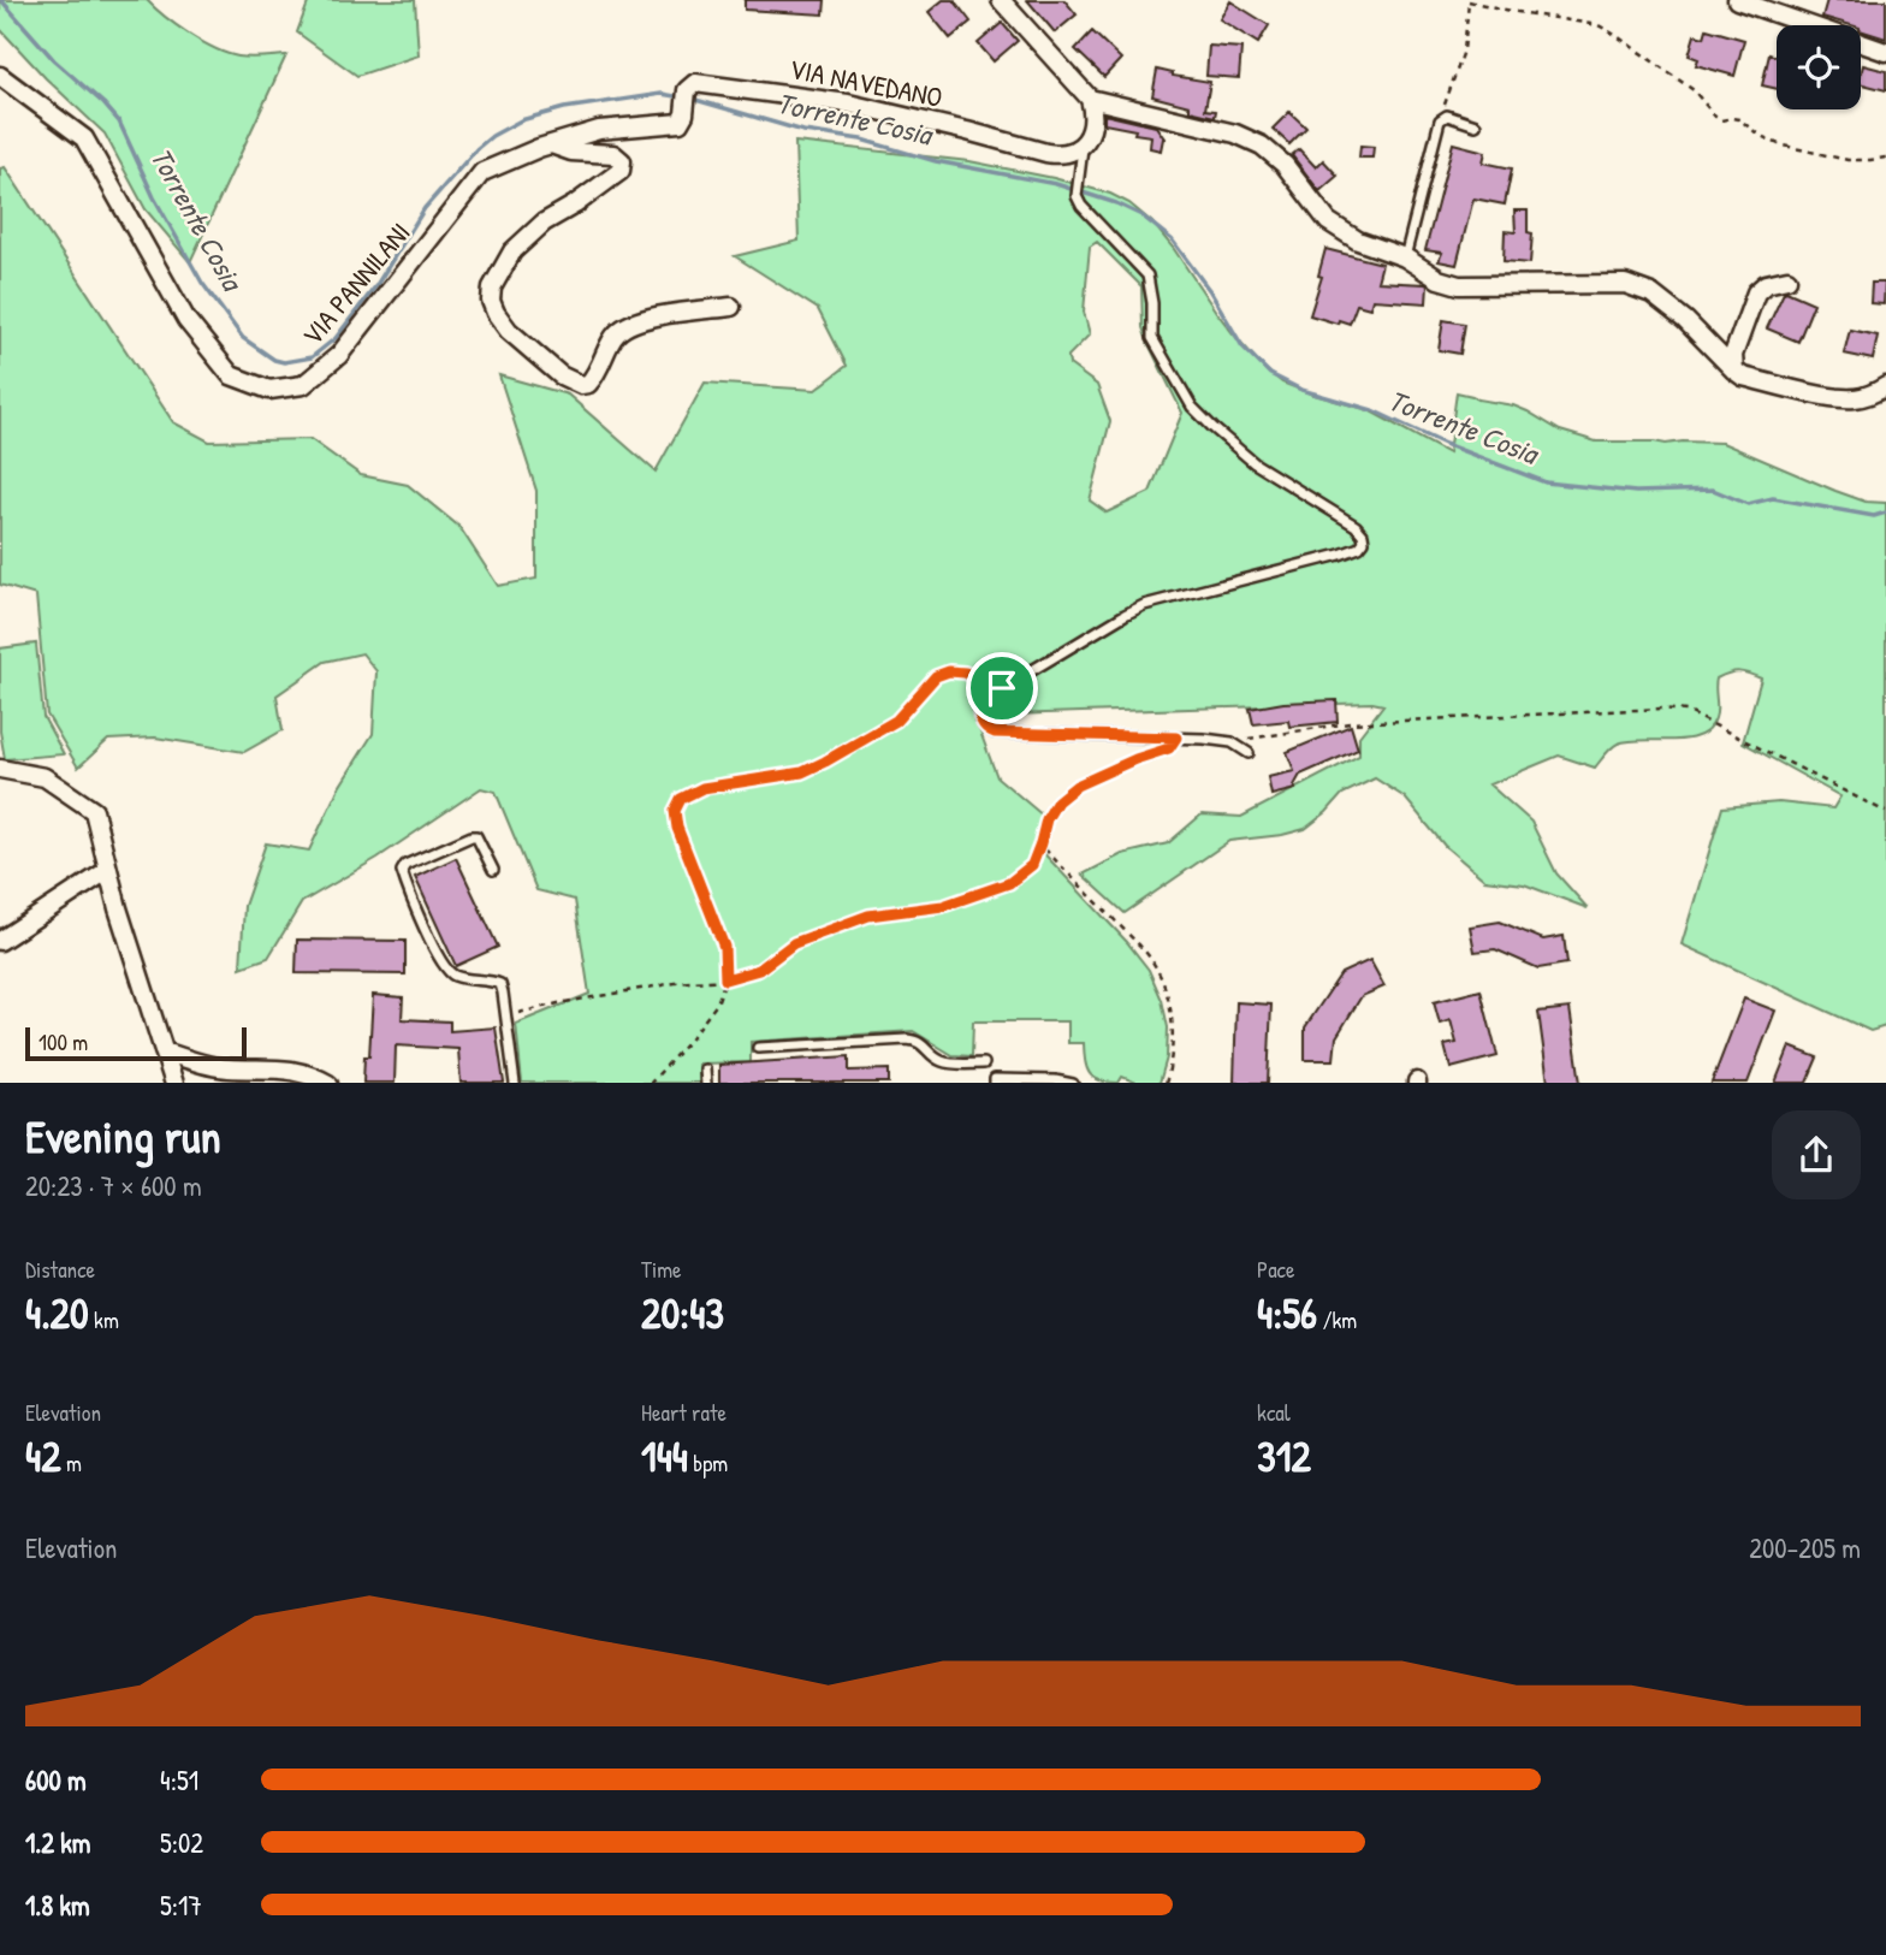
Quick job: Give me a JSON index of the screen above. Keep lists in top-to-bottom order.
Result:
{
  "streets": {
    "street": ["VIA NAVEDANO", "VIA PANNILANI"]
  },
  "crossings": [
    ["VIA NAVEDANO", "VIA PANNILANI"]
  ],
  "water": ["Torrente Cosia"],
  "scale_bar": "100 m",
  "page": {
    "scale": "100 m",
    "heading": ["Evening run", "20:23 · 7 × 600 m"],
    "stats": [
      ["Distance", "4.20 km"],
      ["Time", "20:43"],
      ["Pace", "4:56 /km"],
      ["Elevation", "42 m"],
      ["Heart rate", "144 bpm"],
      ["kcal", "312"]
    ],
    "chart": ["Elevation", "200–205 m"],
    "list": [
      {
        "name": "600 m",
        "note": "4:51"
      },
      {
        "name": "1.2 km",
        "note": "5:02"
      },
      {
        "name": "1.8 km",
        "note": "5:17"
      }
    ]
  }
}
